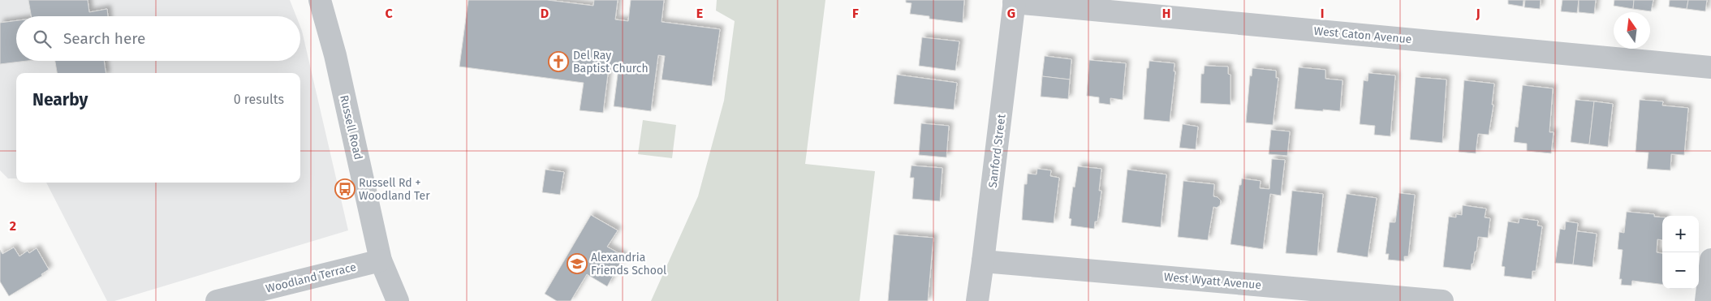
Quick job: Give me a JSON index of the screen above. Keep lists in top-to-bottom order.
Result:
{
  "streets": {
    "street": [
      "West Caton Avenue",
      "Russell Road",
      "Sanford Street",
      "Woodland Terrace",
      "West Wyatt Avenue"
    ]
  },
  "crossings": [
    ["West Caton Avenue", "Sanford Street"],
    ["Russell Road", "Woodland Terrace"],
    ["Sanford Street", "West Wyatt Avenue"]
  ],
  "places": {
    "church": ["Del Ray Baptist Church"],
    "bus stop": ["Russell Rd + Woodland Ter"],
    "school or university": ["Alexandria Friends School"]
  },
  "north": "top",
  "page": {
    "search": "Search here",
    "heading": ["Nearby", "0 results"],
    "map_buttons": ["+", "−"]
  },
  "grid": {
    "columns": [
      "C",
      "D",
      "E",
      "F",
      "G",
      "H",
      "I",
      "J"
    ],
    "rows": ["2"]
  }
}
